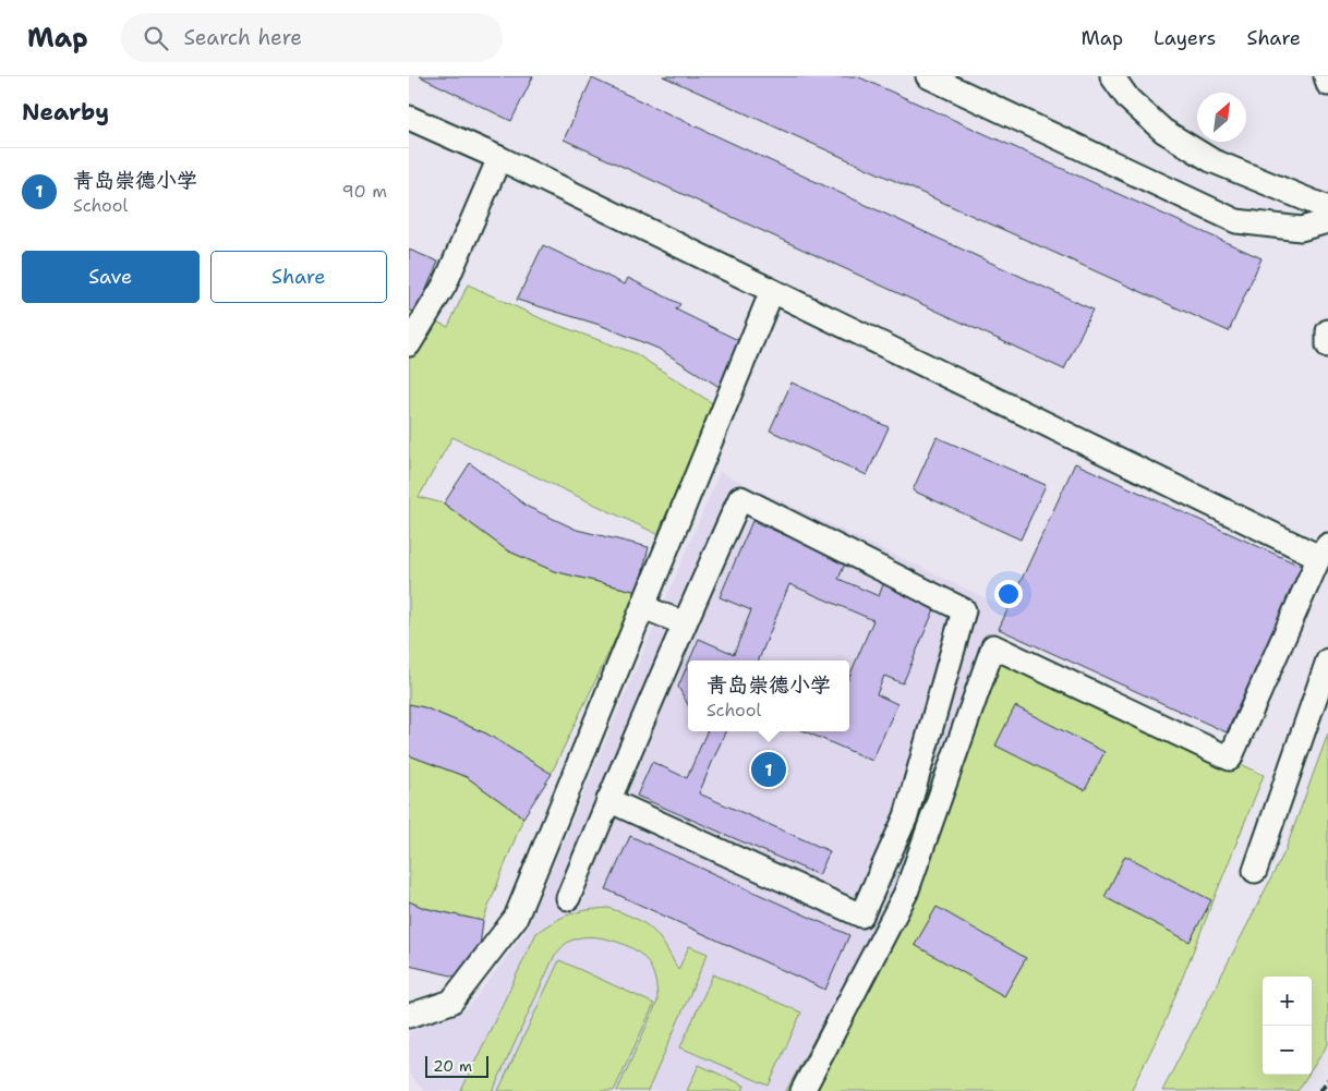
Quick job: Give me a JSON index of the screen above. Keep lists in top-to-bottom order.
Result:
{
  "scale_bar": "20 m",
  "north": "top right",
  "page": {
    "header": "Map",
    "search": "Search here",
    "nav": ["Map", "Layers", "Share"],
    "heading": "Nearby",
    "list": [
      {
        "mark": "1",
        "name": "青岛崇德小学",
        "note": "School",
        "value": "90 m"
      }
    ],
    "buttons": ["Save", "Share"],
    "popup": ["青岛崇德小学", "School"],
    "pins": "1",
    "map_buttons": ["+", "−"],
    "scale": "20 m"
  }
}
